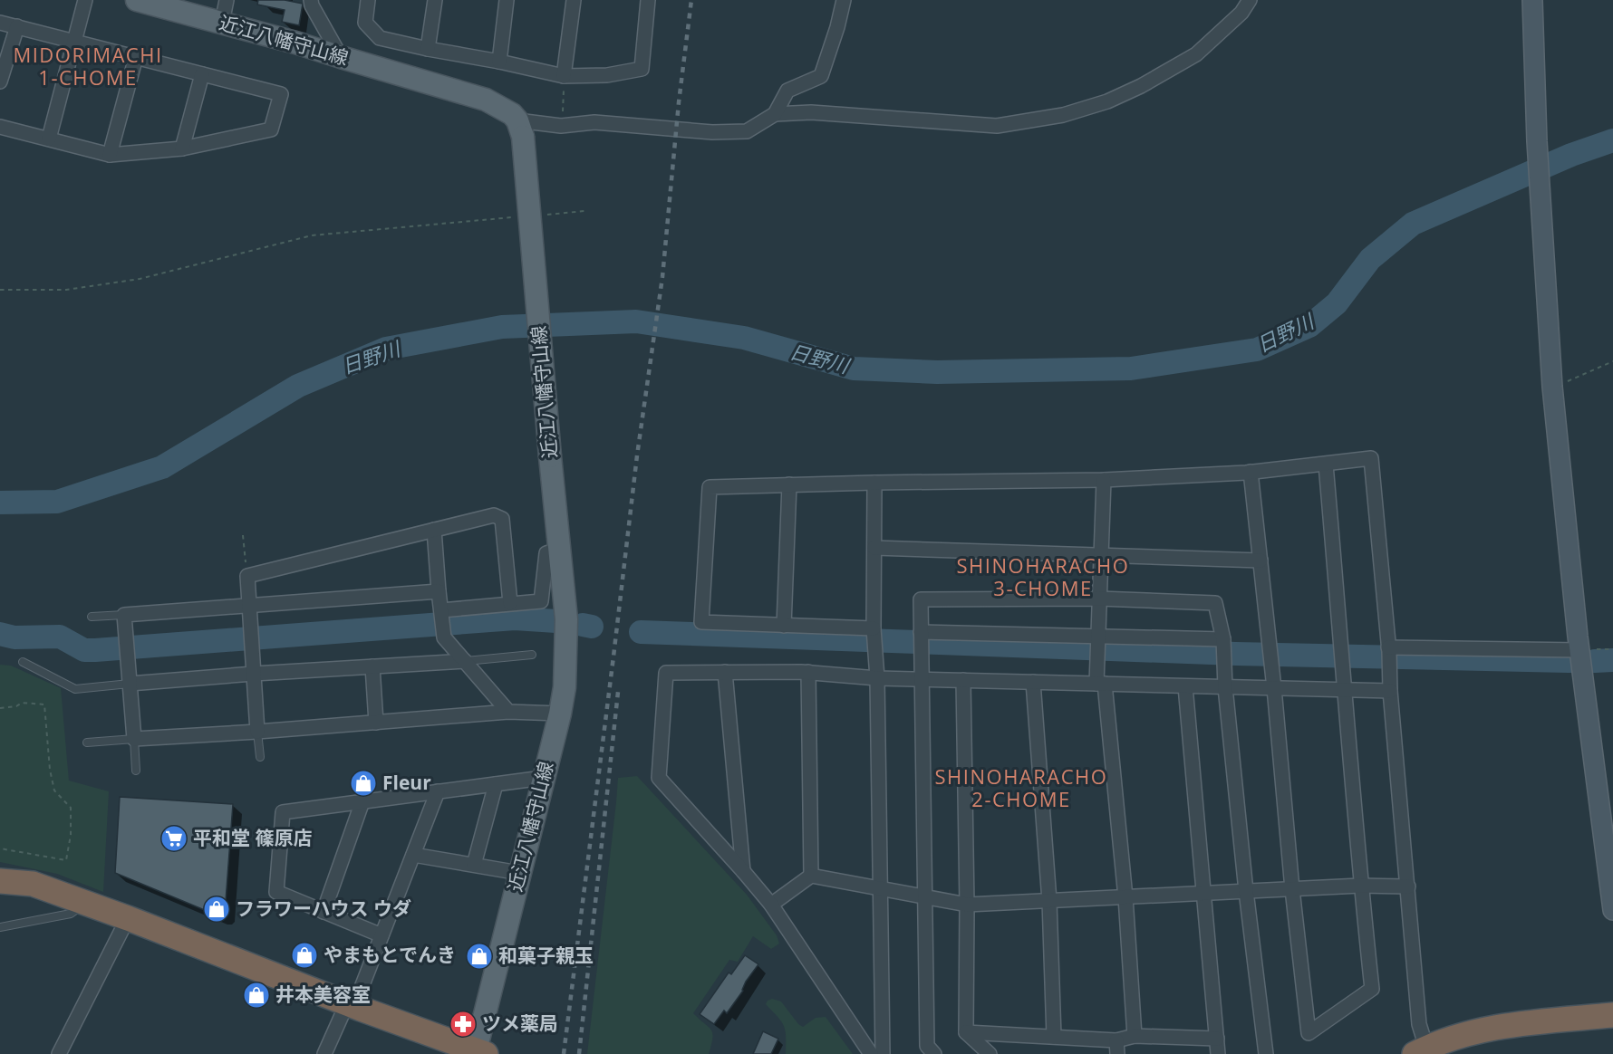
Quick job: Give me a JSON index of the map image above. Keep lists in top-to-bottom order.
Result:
{
  "streets": {
    "main road": ["近江八幡守山線"]
  },
  "districts": ["MIDORIMACHI 1-CHOME", "SHINOHARACHO 3-CHOME", "SHINOHARACHO 2-CHOME"],
  "water": ["日野川"],
  "places": {
    "shop": [
      "Fleur",
      "フラワーハウス ウダ",
      "やまもとでんき",
      "和菓子親玉",
      "井本美容室"
    ],
    "supermarket": ["平和堂 篠原店"],
    "pharmacy": ["ツメ薬局"]
  }
}
